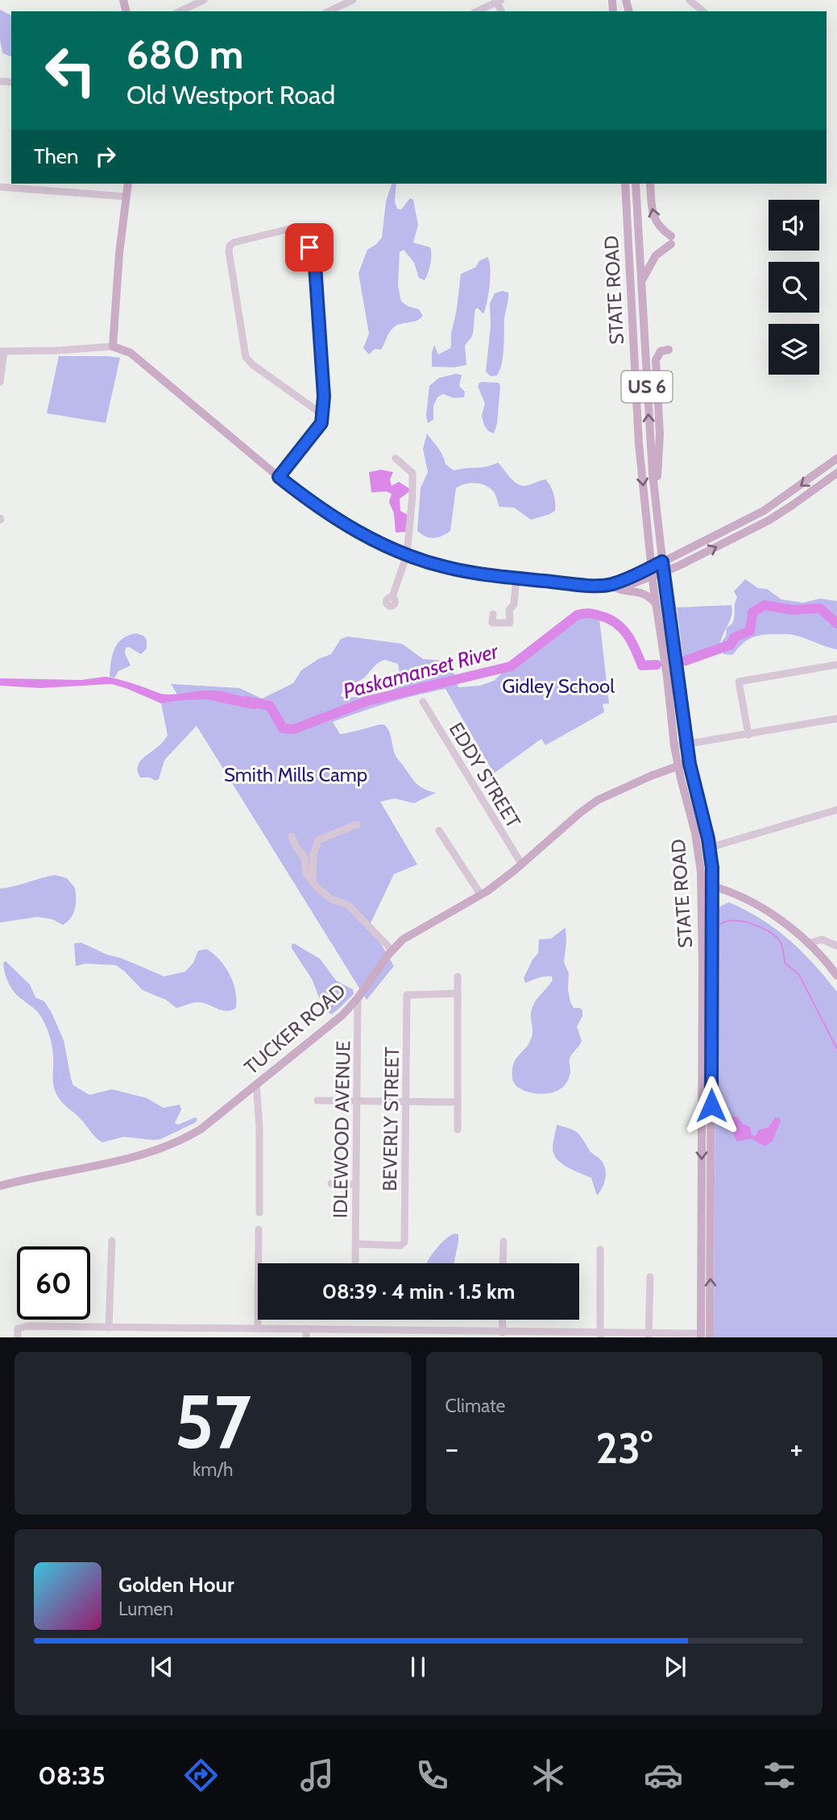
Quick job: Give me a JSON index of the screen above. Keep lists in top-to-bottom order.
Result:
{
  "streets": {
    "main road": ["STATE ROAD", "US 6", "TUCKER ROAD"],
    "street": ["EDDY STREET", "BEVERLY STREET", "IDLEWOOD AVENUE"]
  },
  "crossings": [
    ["STATE ROAD", "TUCKER ROAD"],
    ["EDDY STREET", "TUCKER ROAD"],
    ["TUCKER ROAD", "IDLEWOOD AVENUE"],
    ["BEVERLY STREET", "IDLEWOOD AVENUE"]
  ],
  "water": ["Paskamanset River"],
  "parks": ["Gidley School", "Smith Mills Camp"],
  "page": {
    "turn": ["680 m", "Old Westport Road"],
    "then": "Then",
    "limit": "60",
    "trip": "08:39 · 4 min · 1.5 km",
    "tile": [
      ["57", "km/h"],
      "Climate"
    ],
    "heat": ["−", "23°", "+"],
    "song": ["Golden Hour", "Lumen"],
    "tabs": "08:35"
  }
}
